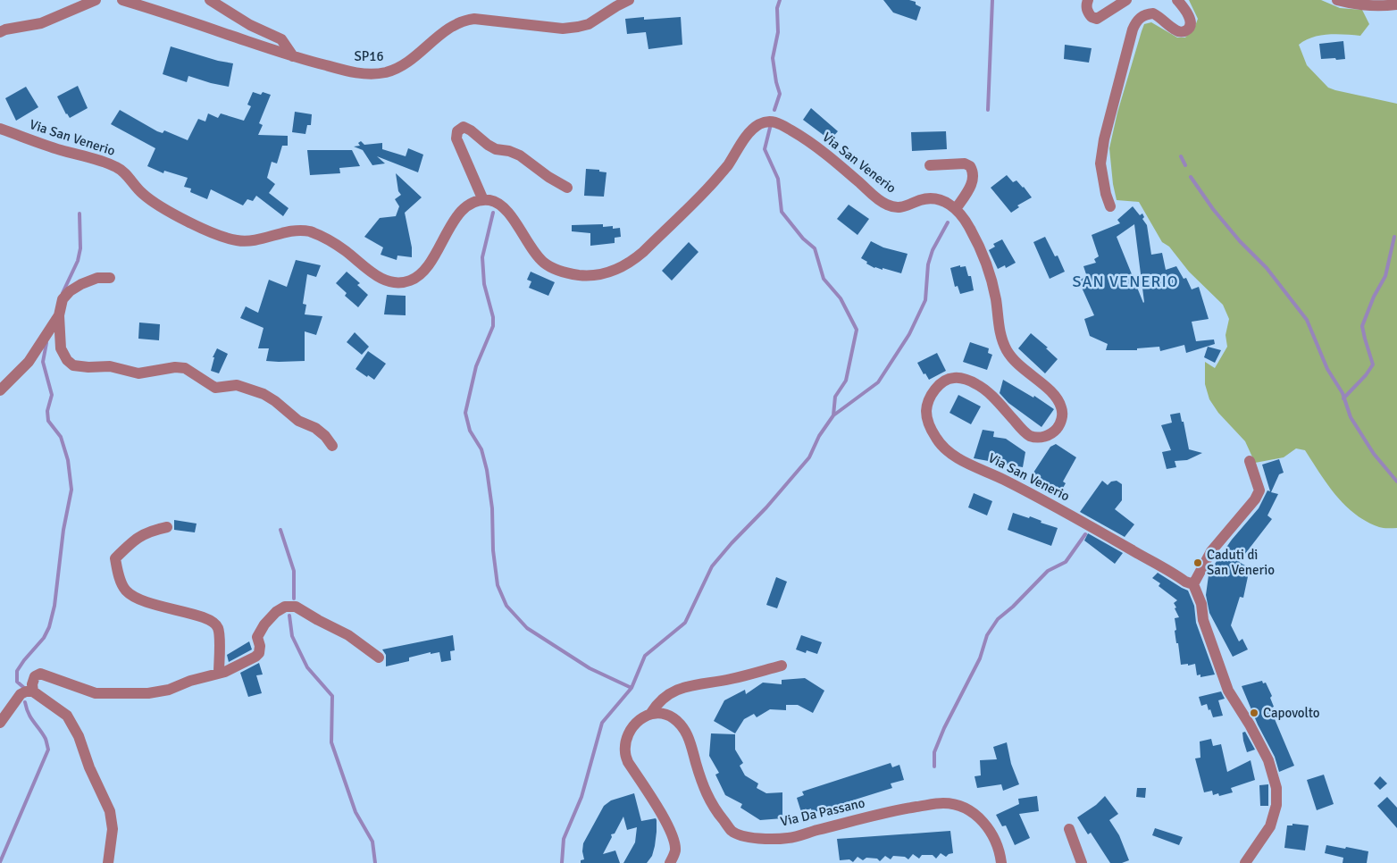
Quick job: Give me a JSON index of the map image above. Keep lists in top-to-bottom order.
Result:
{
  "streets": {
    "street": ["SP16", "Via San Venerio", "Via Da Passano"]
  },
  "districts": ["SAN VENERIO"],
  "places": ["Caduti di San Venerio", "Capovolto"]
}
